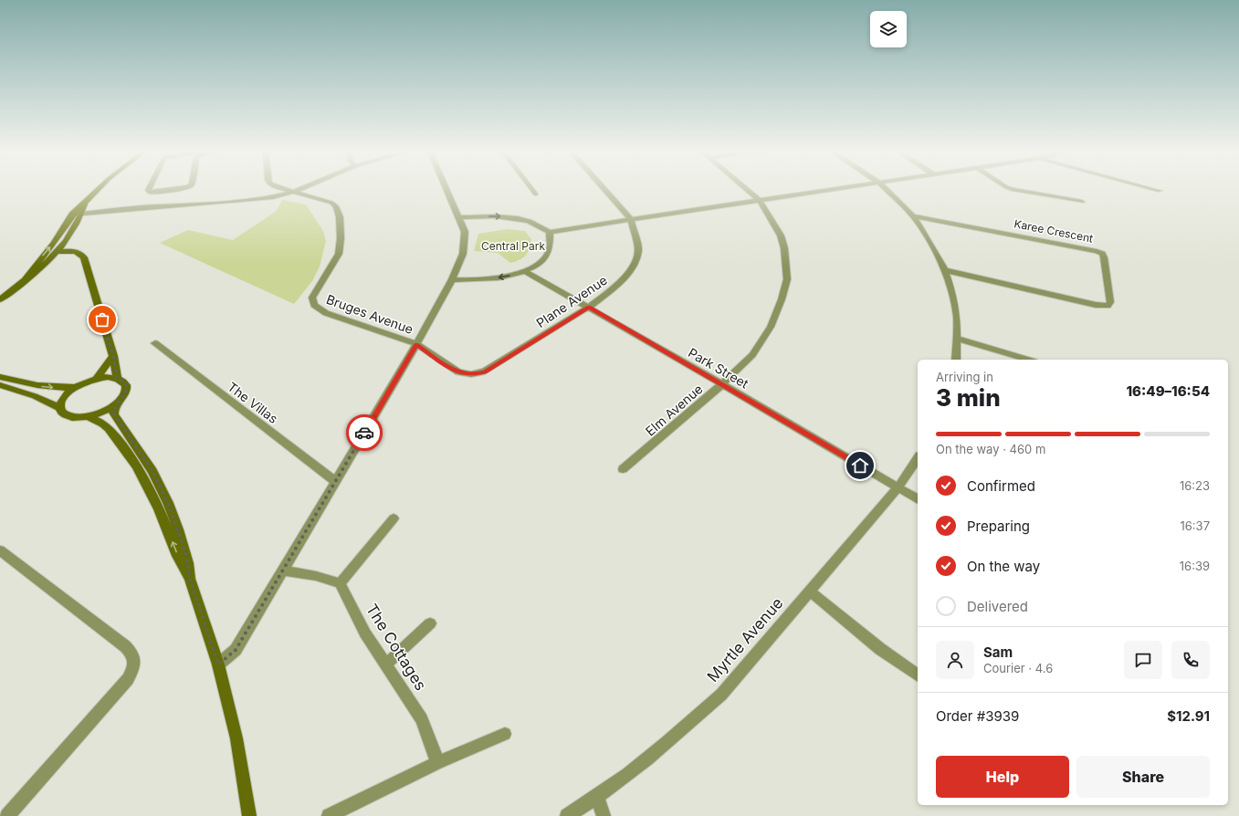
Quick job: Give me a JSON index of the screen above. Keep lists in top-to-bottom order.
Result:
{
  "streets": {
    "street": [
      "Karee Crescent",
      "Plane Avenue",
      "Bruges Avenue",
      "Park Street",
      "The Villas",
      "Elm Avenue",
      "Myrtle Avenue",
      "The Cottages"
    ]
  },
  "crossings": [
    ["Plane Avenue", "Bruges Avenue"],
    ["Plane Avenue", "Park Street"],
    ["Park Street", "Elm Avenue"],
    ["Park Street", "Myrtle Avenue"]
  ],
  "parks": ["Central Park"],
  "page": {
    "heading": ["3 min", "Arriving in", "16:49–16:54"],
    "panel": [
      "Sam",
      "Courier · 4.6",
      "Order #3939",
      "$12.91"
    ],
    "bar": "On the way · 460 m",
    "list": [
      ["Confirmed", "16:23"],
      ["Preparing", "16:37"],
      ["On the way", "16:39"],
      "Delivered"
    ],
    "buttons": ["Help", "Share"]
  }
}
